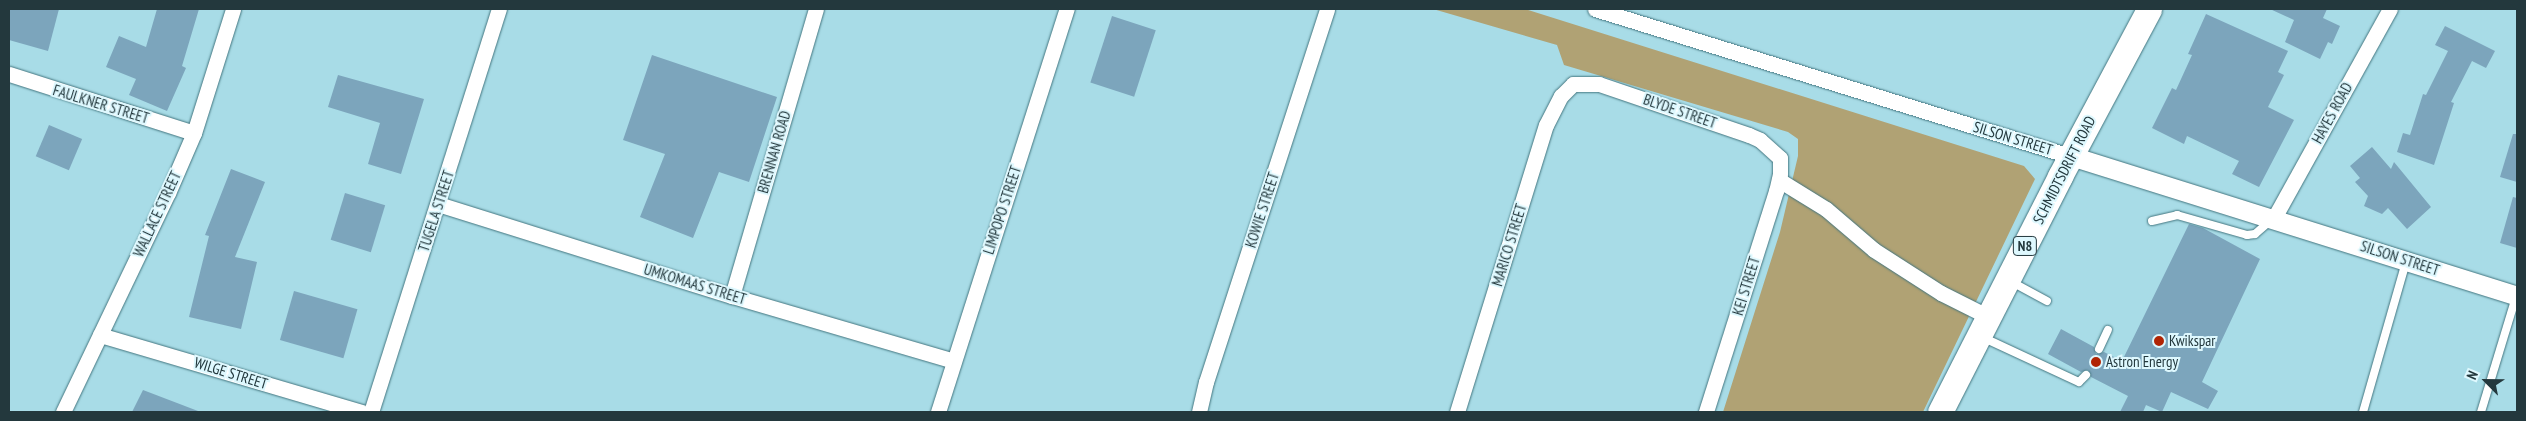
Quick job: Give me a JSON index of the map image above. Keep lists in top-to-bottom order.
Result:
{
  "streets": {
    "highway": ["SCHMIDTSDRIFT ROAD", "N8"],
    "street": [
      "FAULKNER STREET",
      "BLYDE STREET",
      "HAYES ROAD",
      "SILSON STREET",
      "BRENNAN ROAD",
      "LIMPOPO STREET",
      "KOWIE STREET",
      "TUGELA STREET",
      "WALLACE STREET",
      "MARICO STREET",
      "UMKOMAAS STREET",
      "KEI STREET",
      "WILGE STREET"
    ]
  },
  "crossings": [
    ["FAULKNER STREET", "WALLACE STREET"],
    ["BLYDE STREET", "MARICO STREET"],
    ["BLYDE STREET", "KEI STREET"],
    ["HAYES ROAD", "SILSON STREET"],
    ["SILSON STREET", "SCHMIDTSDRIFT ROAD"],
    ["BRENNAN ROAD", "UMKOMAAS STREET"],
    ["LIMPOPO STREET", "UMKOMAAS STREET"],
    ["TUGELA STREET", "UMKOMAAS STREET"],
    ["WALLACE STREET", "WILGE STREET"]
  ],
  "places": ["Kwikspar", "Astron Energy"],
  "north": "top left"
}
